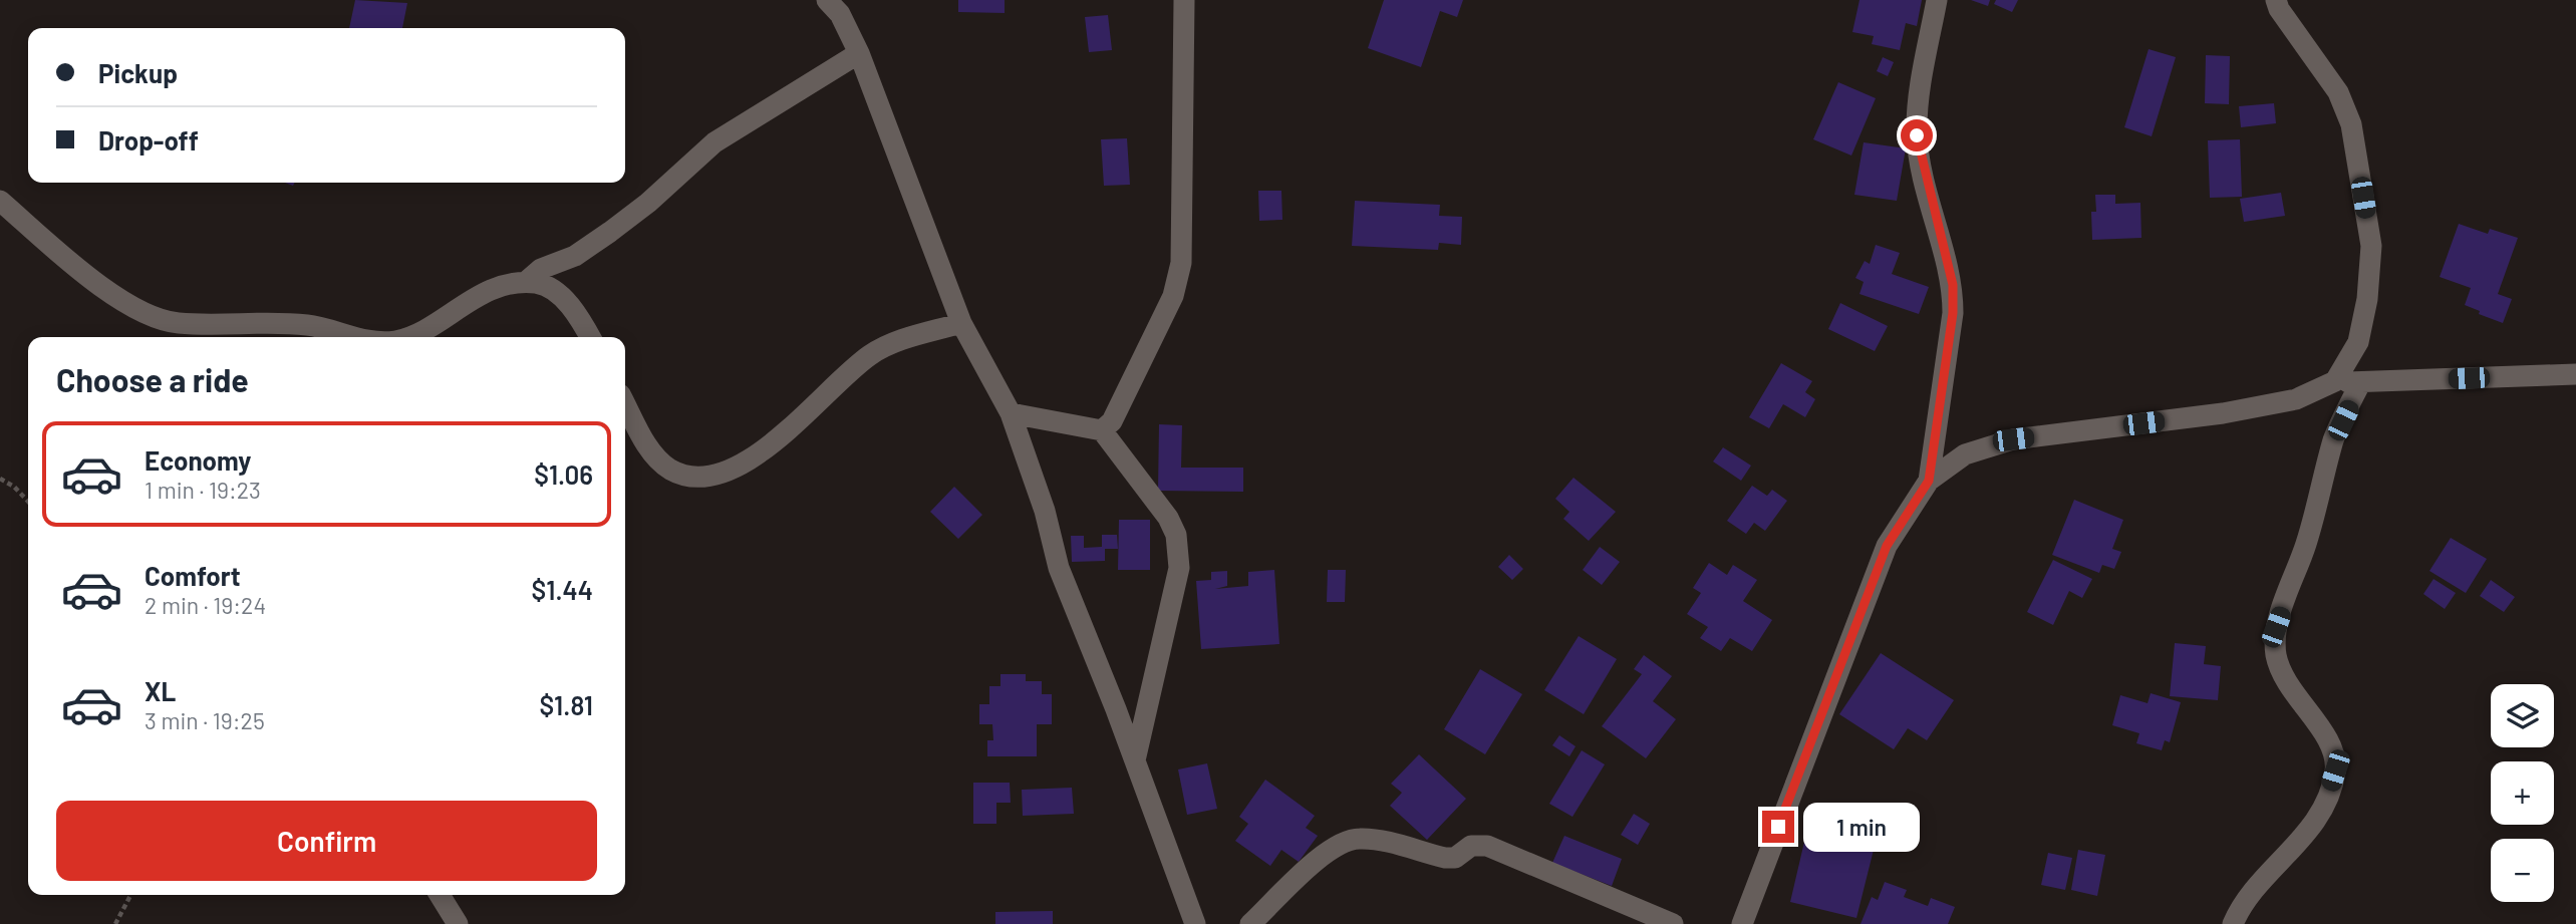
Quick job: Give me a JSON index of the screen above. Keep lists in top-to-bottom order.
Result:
{
  "page": {
    "banner": ["Pickup", "Drop-off"],
    "heading": "Choose a ride",
    "list": [
      {
        "name": "Economy",
        "note": "1 min · 19:23",
        "value": "$1.06"
      },
      {
        "name": "Comfort",
        "note": "2 min · 19:24",
        "value": "$1.44"
      },
      {
        "name": "XL",
        "note": "3 min · 19:25",
        "value": "$1.81"
      }
    ],
    "map_buttons": ["+", "−"],
    "buttons": "Confirm",
    "bubble": "1 min"
  }
}
